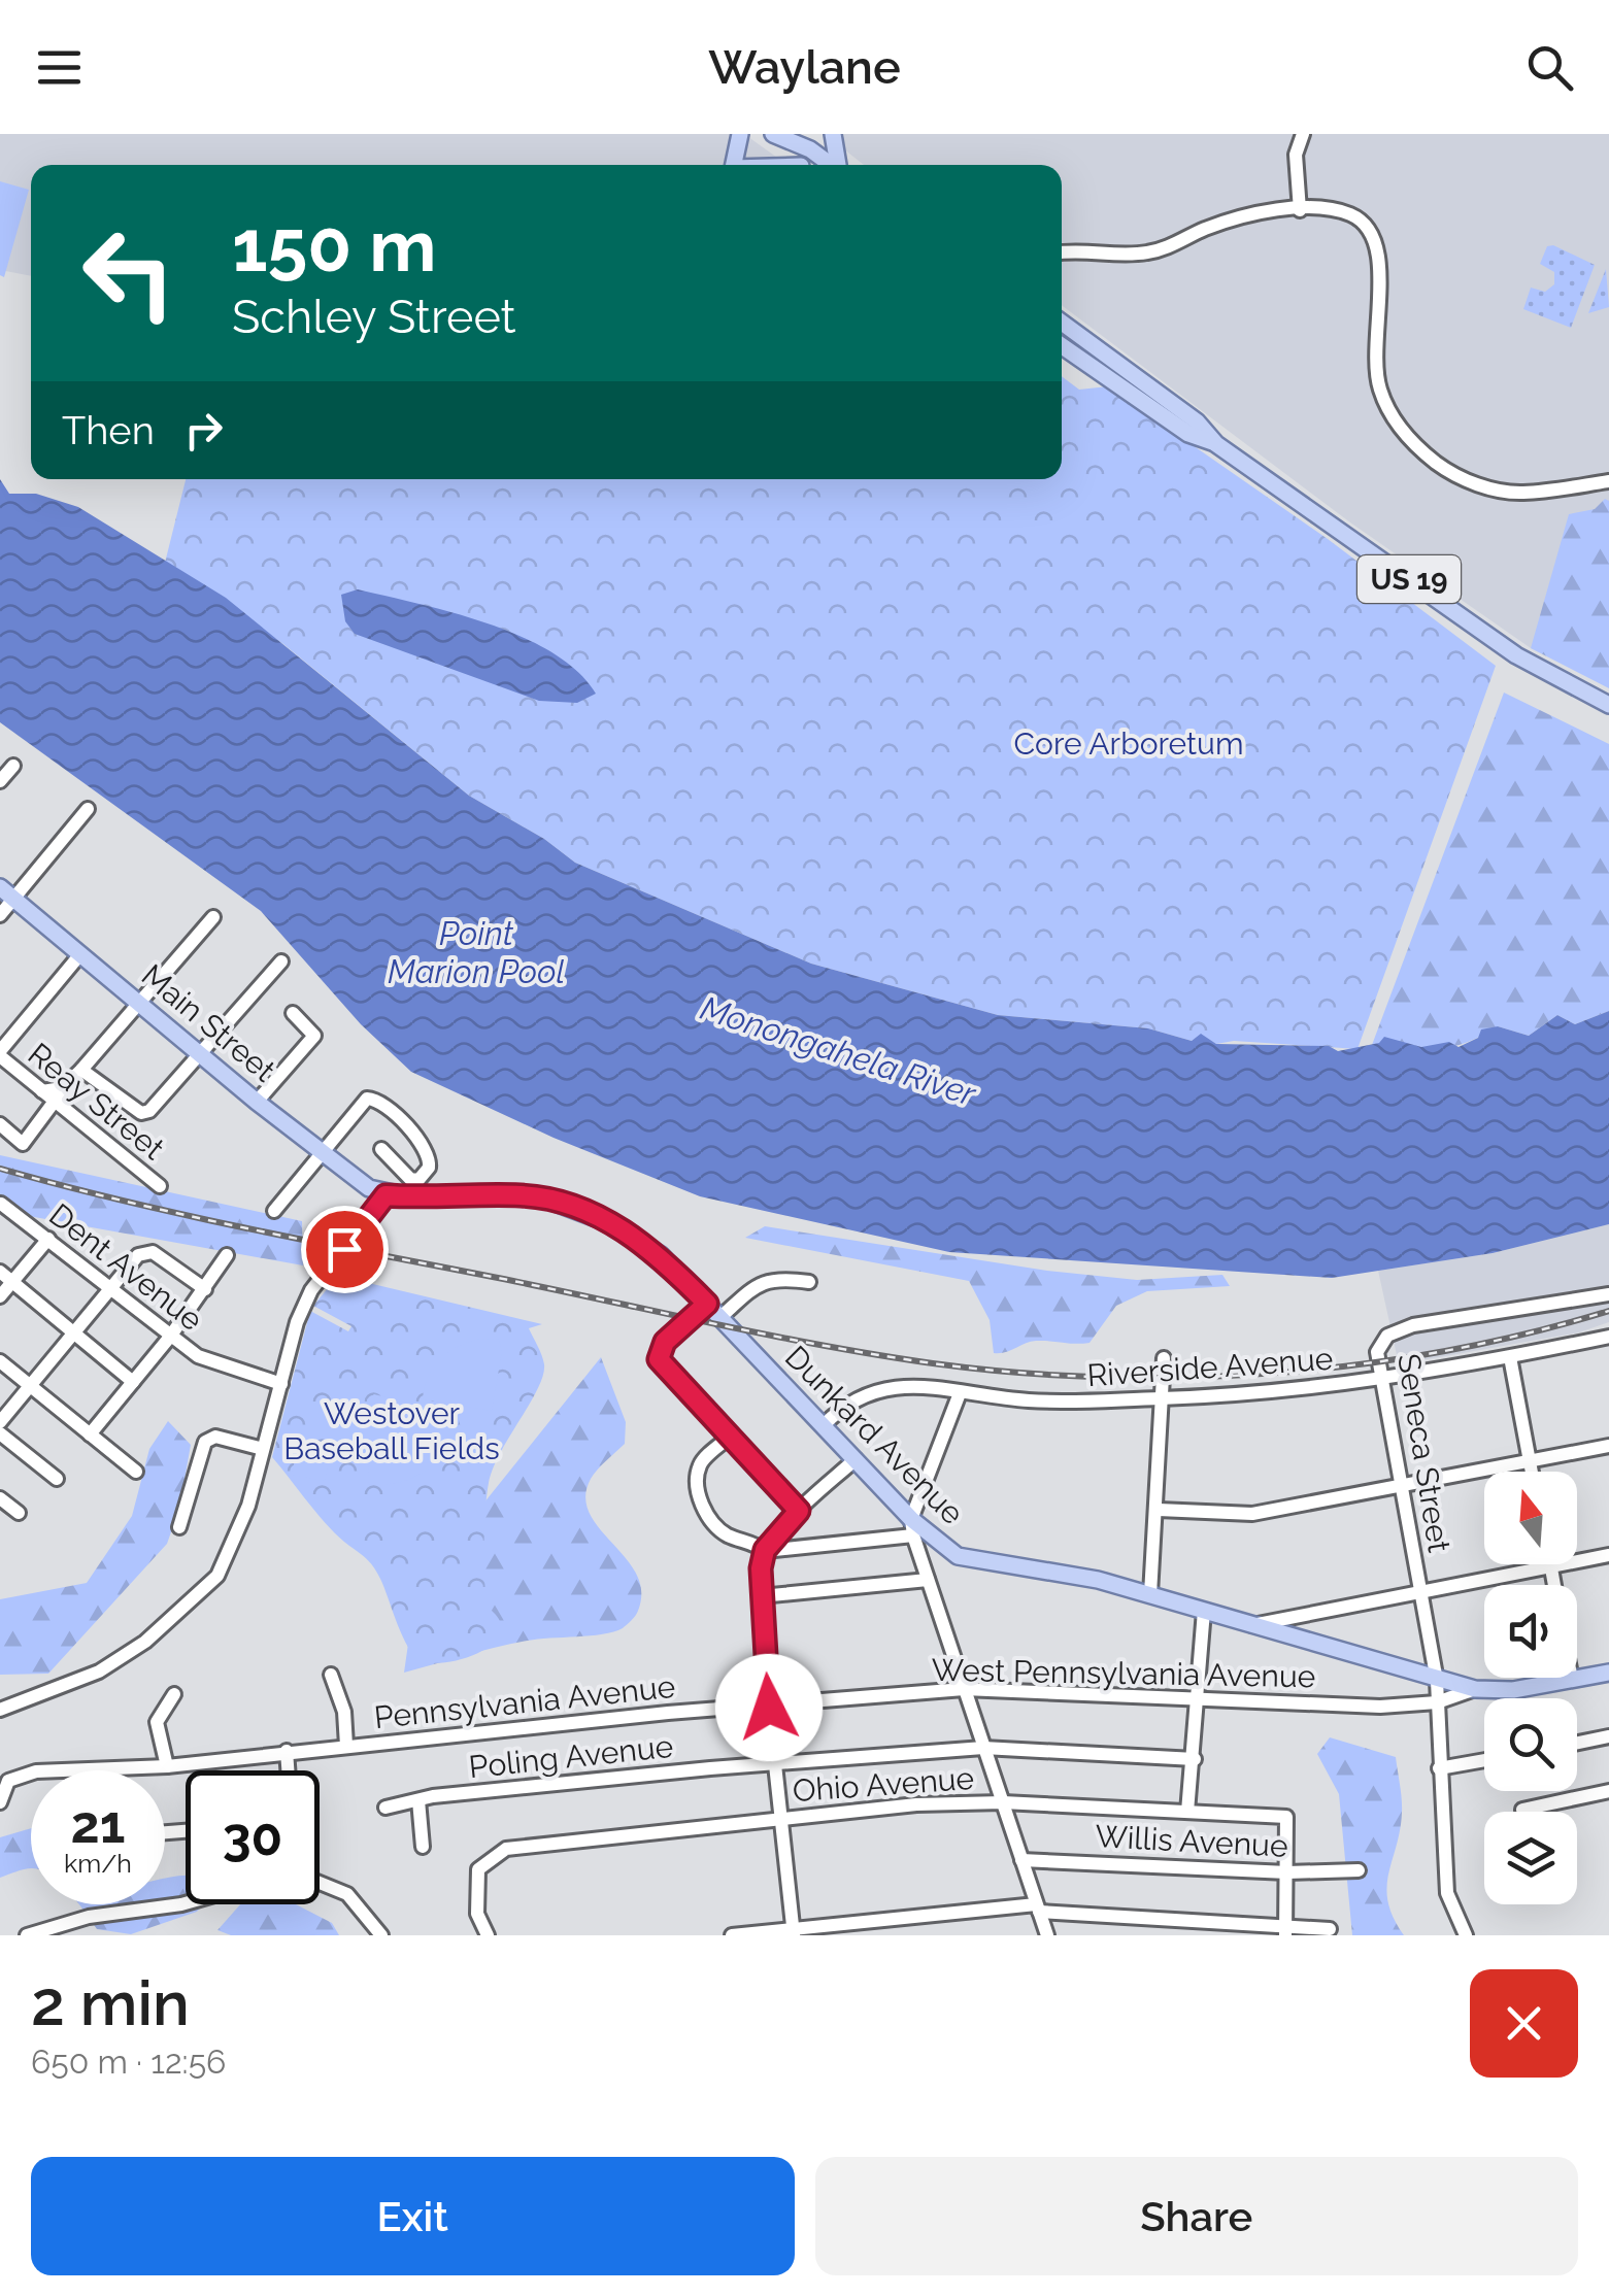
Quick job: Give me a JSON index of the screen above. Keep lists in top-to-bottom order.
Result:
{
  "streets": {
    "main road": ["US 19", "Main Street", "Dunkard Avenue"],
    "street": [
      "Reay Street",
      "Dent Avenue",
      "Riverside Avenue",
      "Seneca Street",
      "West Pennsylvania Avenue",
      "Pennsylvania Avenue",
      "Poling Avenue",
      "Ohio Avenue",
      "Willis Avenue"
    ]
  },
  "crossings": [
    ["Main Street", "Dunkard Avenue"],
    ["Riverside Avenue", "Dunkard Avenue"],
    ["Riverside Avenue", "Seneca Street"],
    ["Dunkard Avenue", "Seneca Street"],
    ["Dunkard Avenue", "West Pennsylvania Avenue"],
    ["Seneca Street", "West Pennsylvania Avenue"],
    ["West Pennsylvania Avenue", "Pennsylvania Avenue"],
    ["Ohio Avenue", "Willis Avenue"]
  ],
  "water": ["Point Marion Pool", "Monongahela River"],
  "parks": ["Core Arboretum", "Westover Baseball Fields"],
  "north": "top",
  "page": {
    "header": "Waylane",
    "turn": ["150 m", "Schley Street"],
    "then": "Then",
    "speed": "21 km/h",
    "limit": "30",
    "heading": ["2 min", "650 m · 12:56"],
    "buttons": ["Exit", "Share"]
  }
}
